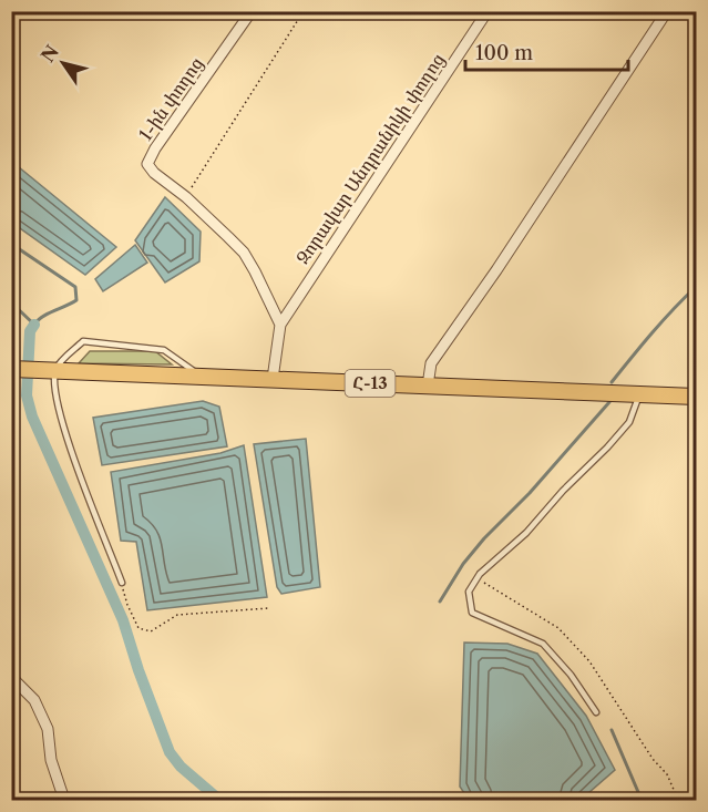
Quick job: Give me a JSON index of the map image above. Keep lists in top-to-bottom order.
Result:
{
  "streets": {
    "main road": ["Հ-13"],
    "street": ["1-ին փողոց", "Զորավար Անդրանիկի փողոց"]
  },
  "scale_bar": "100 m",
  "north": "top left"
}
